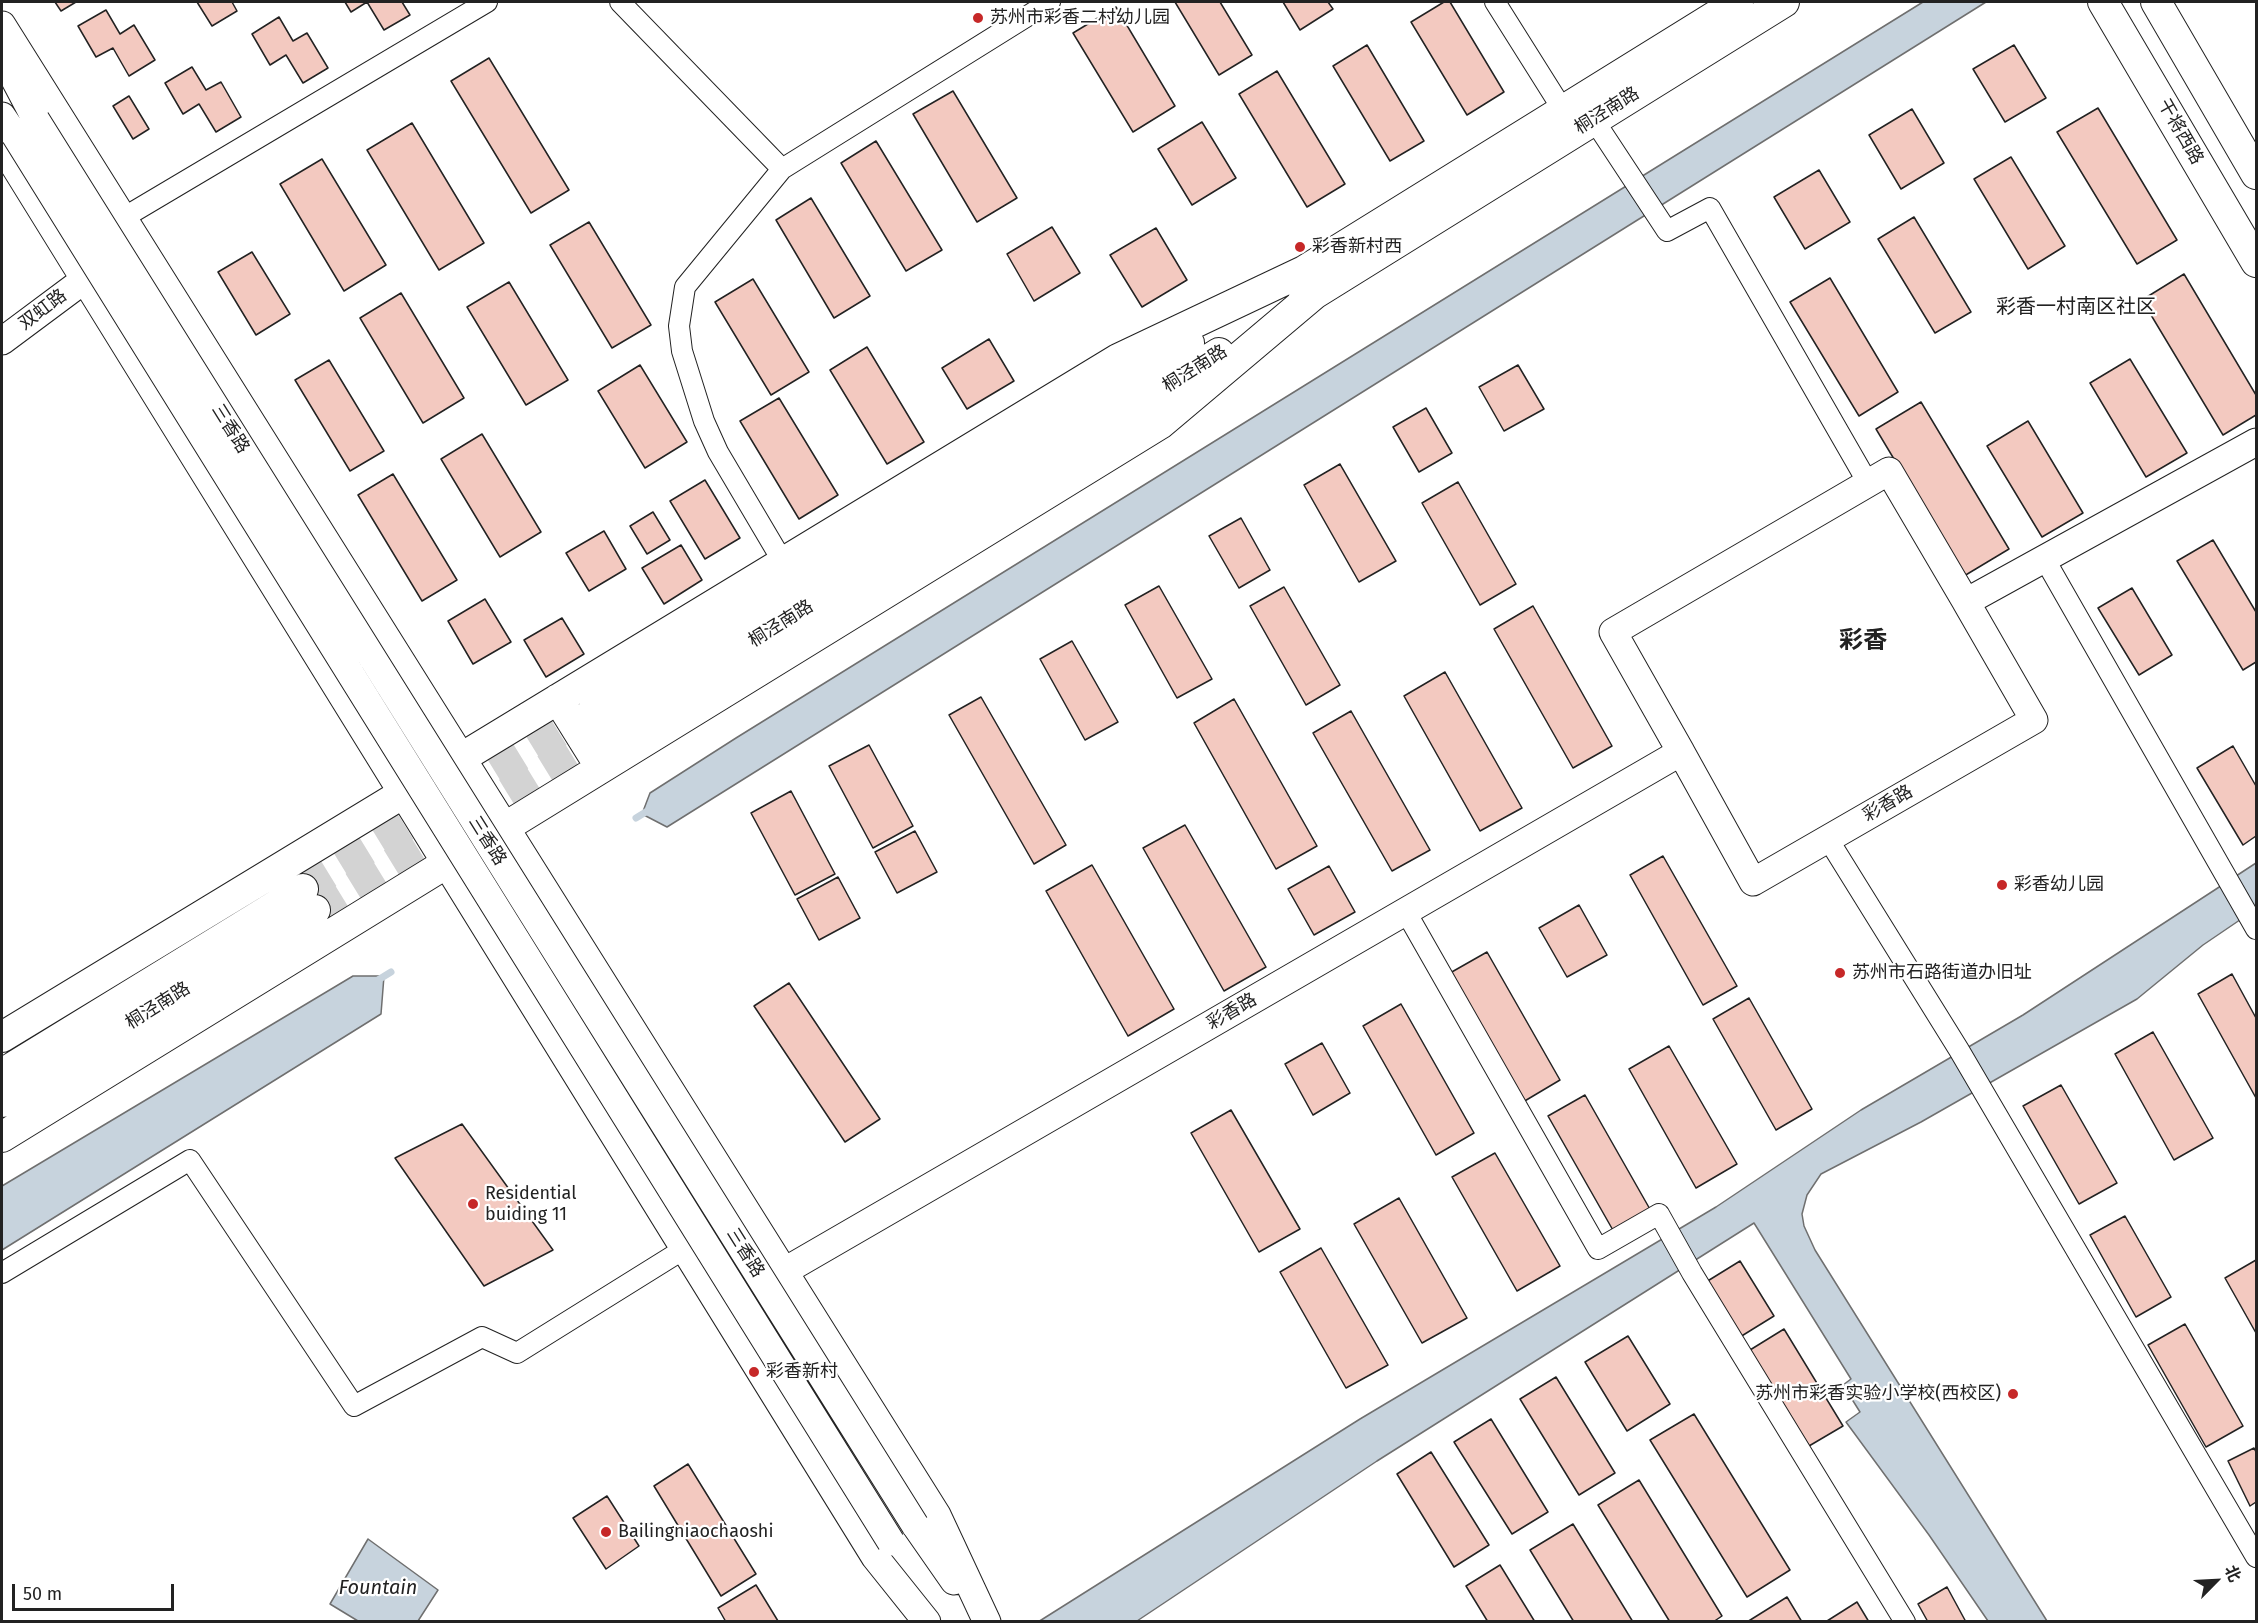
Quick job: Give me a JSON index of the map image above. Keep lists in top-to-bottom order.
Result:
{
  "streets": {
    "main road": [
      "桐泾南路",
      "干将西路",
      "双虹路",
      "三香路",
      "彩香路"
    ]
  },
  "districts": ["彩香一村南区社区", "彩香"],
  "water": ["Fountain"],
  "places": [
    "苏州市彩香二村幼儿园",
    "彩香新村西",
    "彩香幼儿园",
    "苏州市石路街道办旧址",
    "Residential buiding 11",
    "彩香新村",
    "苏州市彩香实验小学校(西校区)",
    "Bailingniaochaoshi"
  ],
  "scale_bar": "50 m",
  "north": "top right"
}
